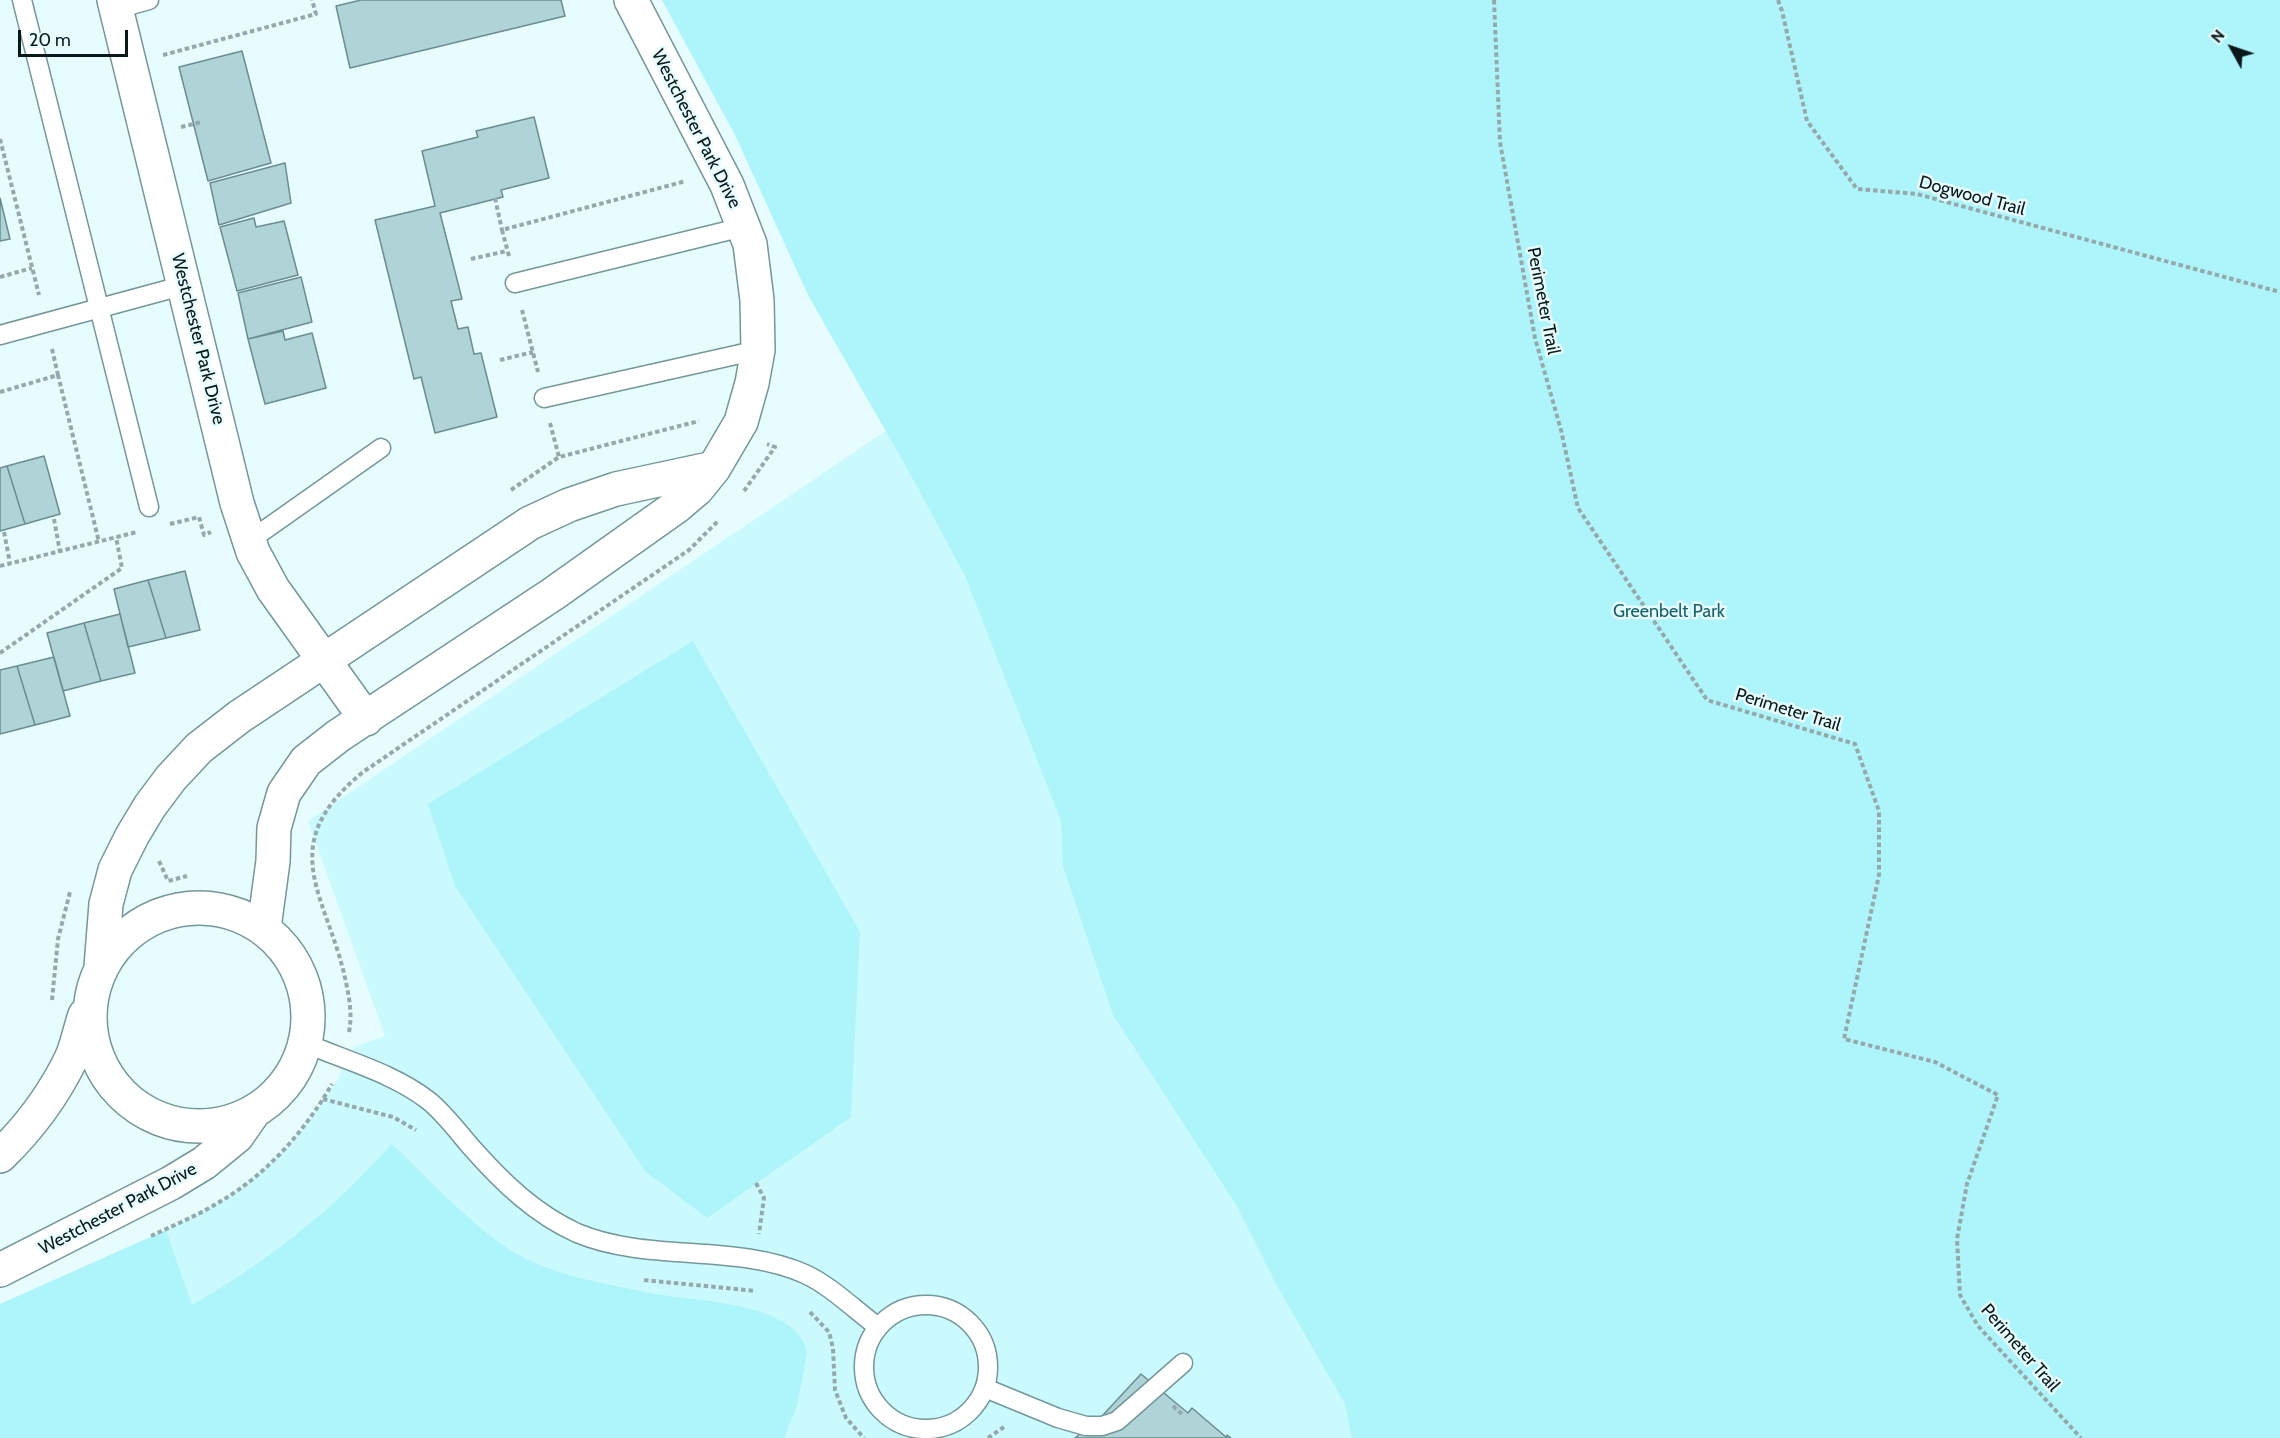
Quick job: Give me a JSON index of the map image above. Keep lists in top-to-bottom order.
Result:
{
  "streets": {
    "street": ["Westchester Park Drive"],
    "path": ["Dogwood Trail", "Perimeter Trail"]
  },
  "parks": ["Greenbelt Park"],
  "scale_bar": "20 m",
  "north": "top left"
}
